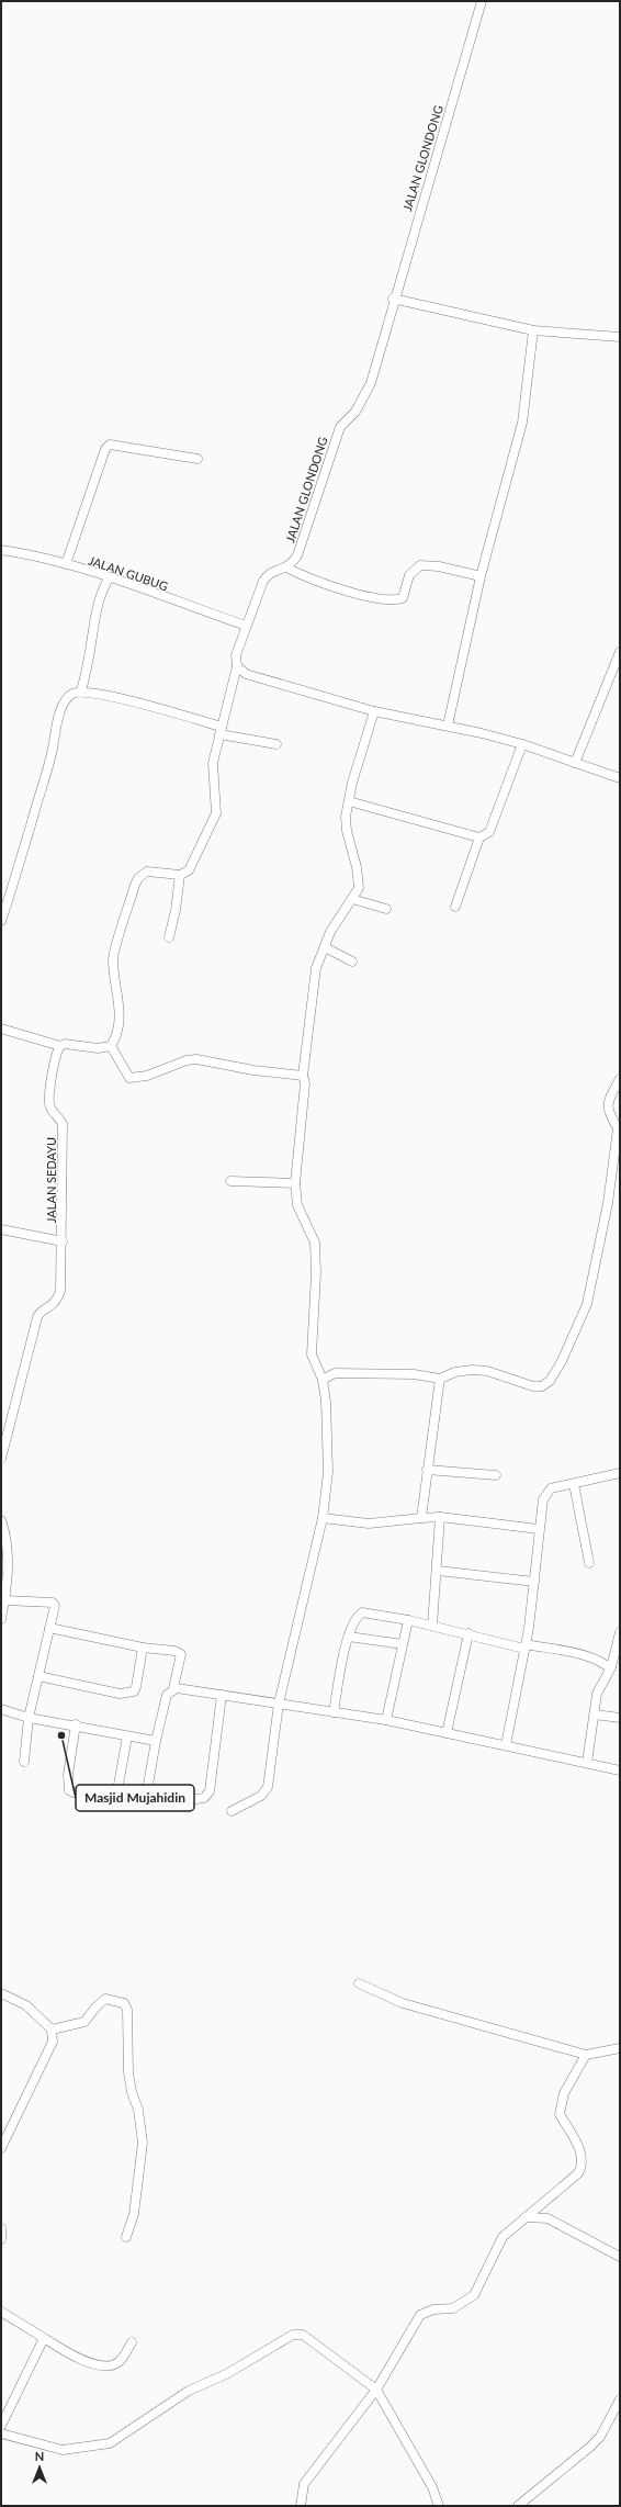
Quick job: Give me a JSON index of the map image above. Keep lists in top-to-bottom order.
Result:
{
  "streets": {
    "street": ["JALAN GLONDONG", "JALAN GUBUG", "JALAN SEDAYU"]
  },
  "crossings": [
    ["JALAN GLONDONG", "JALAN GUBUG"]
  ],
  "places": ["Masjid Mujahidin"],
  "north": "top"
}
